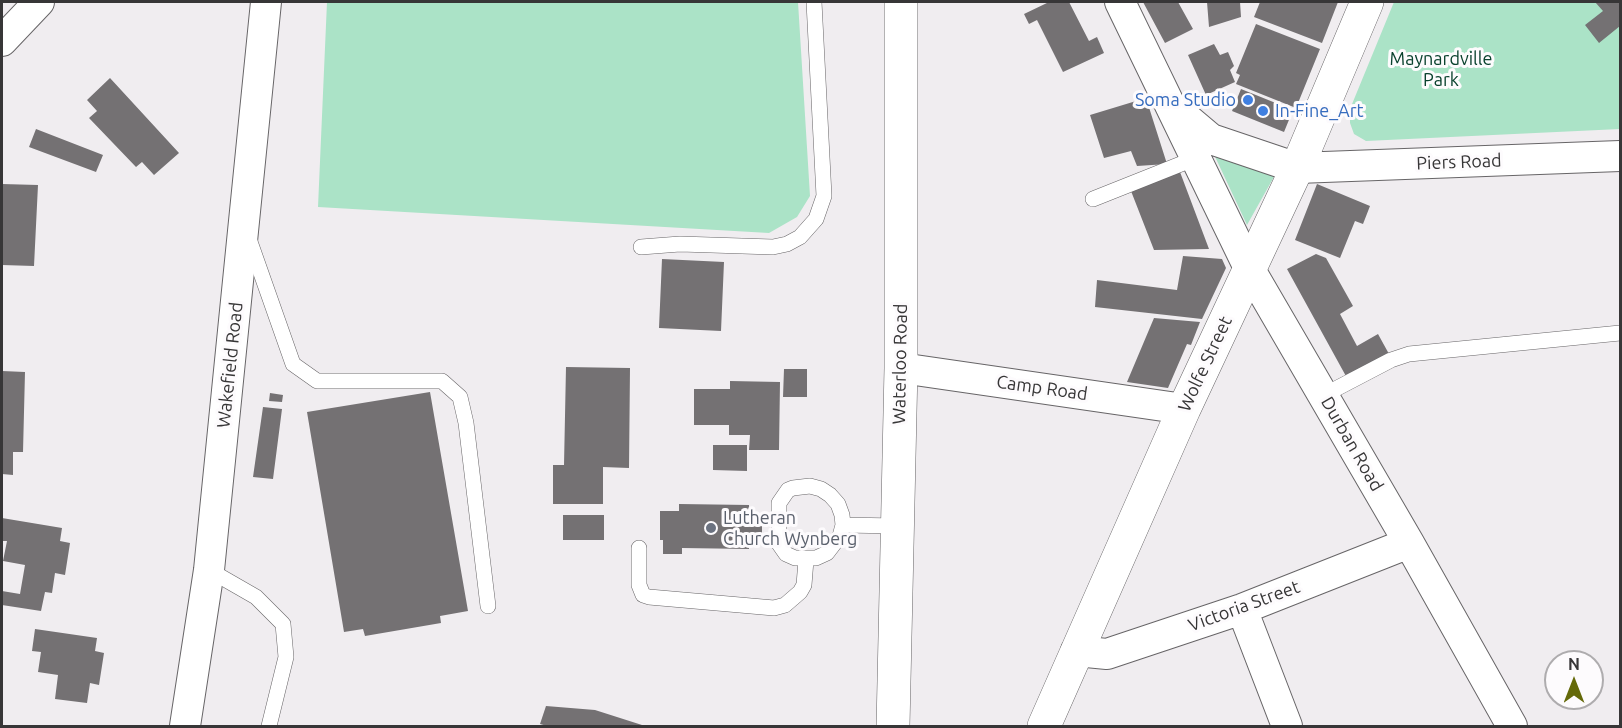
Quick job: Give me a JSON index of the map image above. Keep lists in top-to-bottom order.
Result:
{
  "streets": {
    "street": [
      "Piers Road",
      "Waterloo Road",
      "Wolfe Street",
      "Wakefield Road",
      "Camp Road",
      "Durban Road",
      "Victoria Street"
    ]
  },
  "crossings": [
    ["Piers Road", "Wolfe Street"],
    ["Piers Road", "Durban Road"],
    ["Waterloo Road", "Camp Road"],
    ["Wolfe Street", "Camp Road"],
    ["Wolfe Street", "Durban Road"],
    ["Wolfe Street", "Victoria Street"],
    ["Durban Road", "Victoria Street"]
  ],
  "parks": ["Maynardville Park"],
  "places": ["Soma Studio", "In-Fine_Art", "Lutheran Church Wynberg"],
  "north": "top"
}
